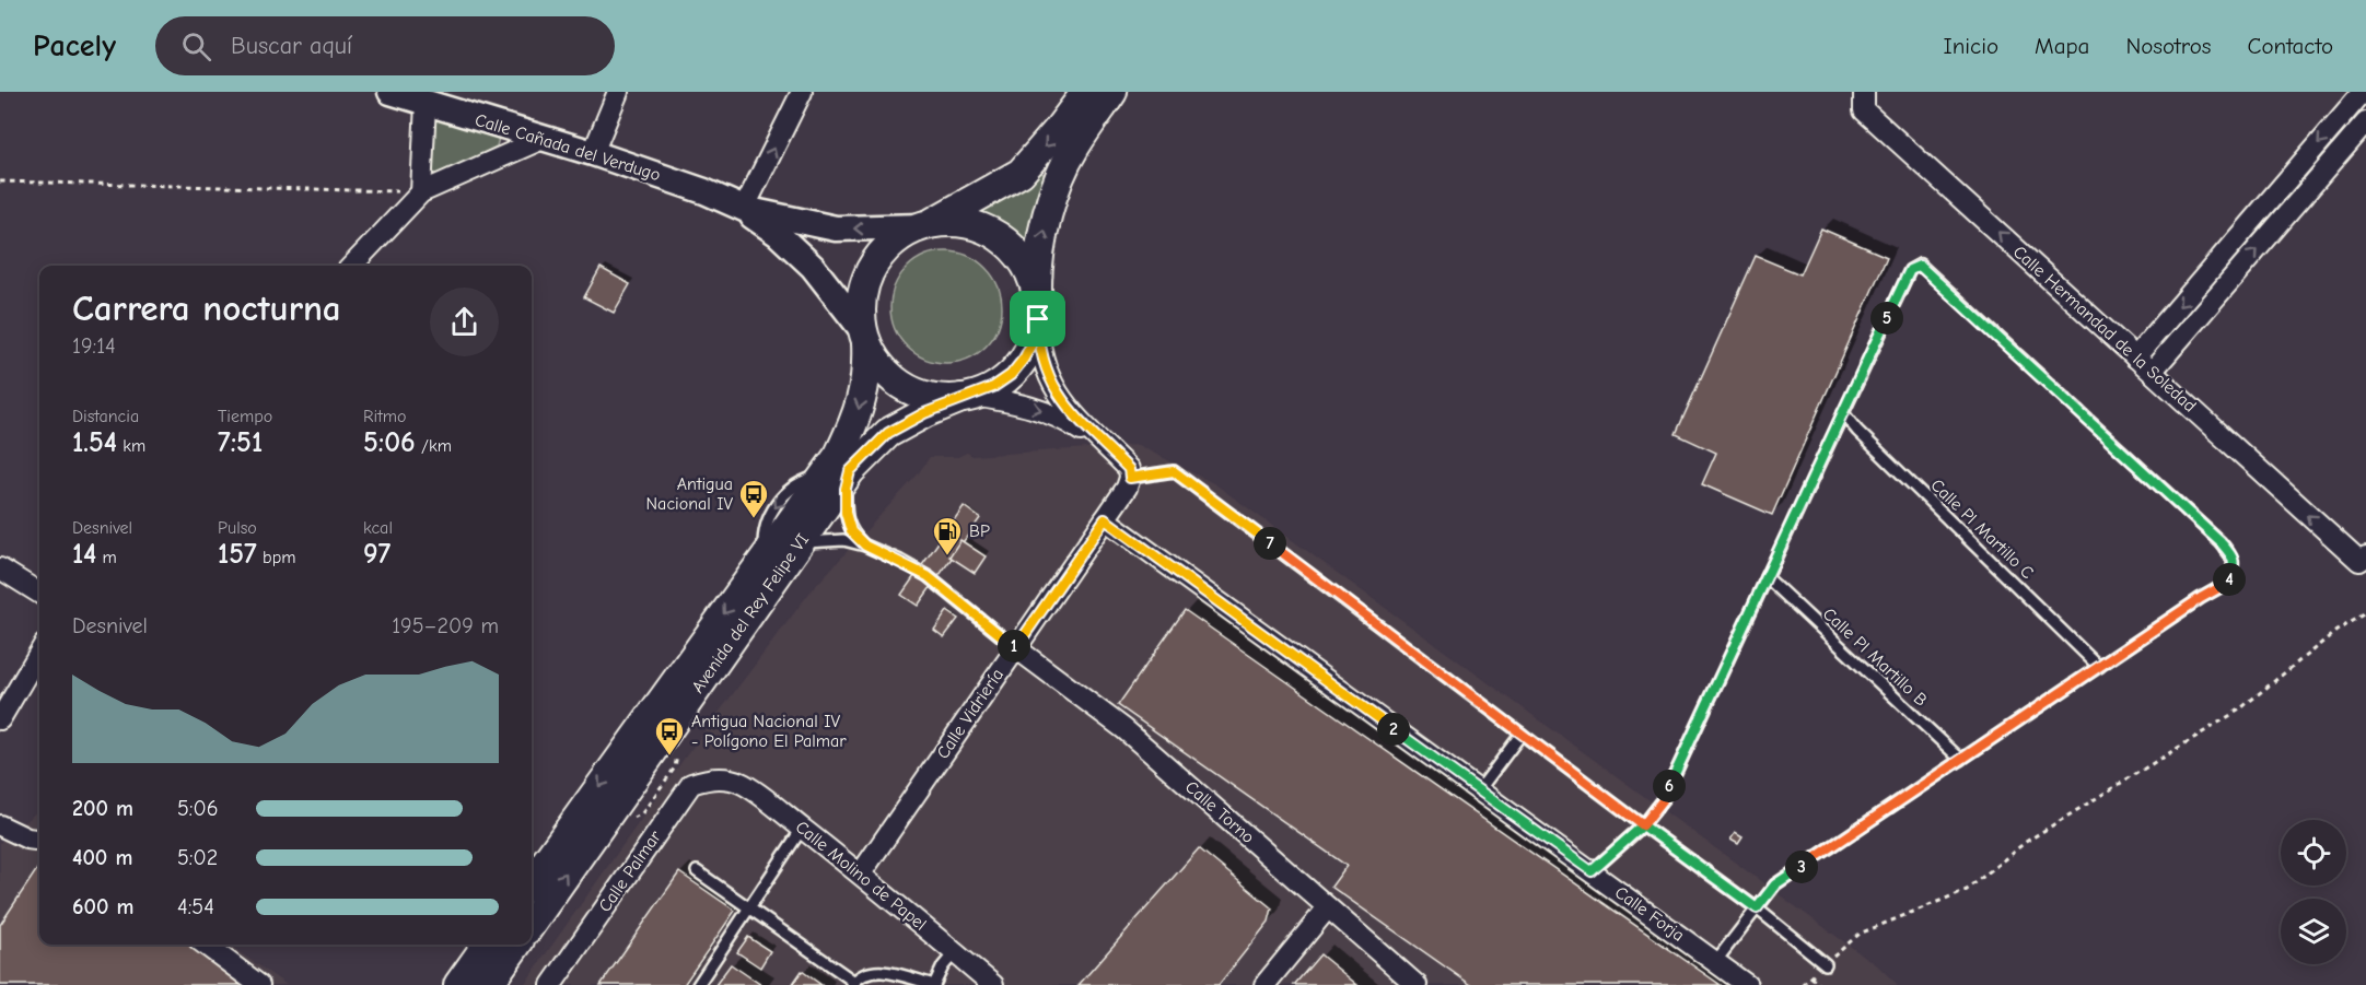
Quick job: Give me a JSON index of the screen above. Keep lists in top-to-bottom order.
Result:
{
  "streets": {
    "main road": ["Avenida del Rey Felipe VI"],
    "street": [
      "Calle Cañada del Verdugo",
      "Calle Hermandad de la Soledad",
      "Calle Vidriería",
      "Calle Torno",
      "Calle Palmar",
      "Calle Molino de Papel",
      "Calle Forja"
    ],
    "lane": ["Calle Pl Martillo C", "Calle Pl Martillo B"]
  },
  "crossings": [
    ["Calle Vidriería", "Calle Torno"],
    ["Calle Vidriería", "Calle Molino de Papel"],
    ["Calle Vidriería", "Calle Forja"],
    ["Calle Palmar", "Calle Molino de Papel"]
  ],
  "one_way": ["Calle Hermandad de la Soledad"],
  "places": {
    "bus stop": ["Antigua Nacional IV", "Antigua Nacional IV - Polígono El Palmar"],
    "fuel station": ["BP"]
  },
  "page": {
    "header": "Pacely",
    "search": "Buscar aquí",
    "nav": [
      "Inicio",
      "Mapa",
      "Nosotros",
      "Contacto"
    ],
    "heading": ["Carrera nocturna", "19:14"],
    "pins": [
      "5",
      "7",
      "4",
      "1",
      "2",
      "6",
      "3"
    ],
    "stats": [
      ["Distancia", "1.54 km"],
      ["Tiempo", "7:51"],
      ["Ritmo", "5:06 /km"],
      ["Desnivel", "14 m"],
      ["Pulso", "157 bpm"],
      ["kcal", "97"]
    ],
    "chart": ["Desnivel", "195–209 m"],
    "list": [
      {
        "name": "200 m",
        "note": "5:06"
      },
      {
        "name": "400 m",
        "note": "5:02"
      },
      {
        "name": "600 m",
        "note": "4:54"
      }
    ]
  }
}
